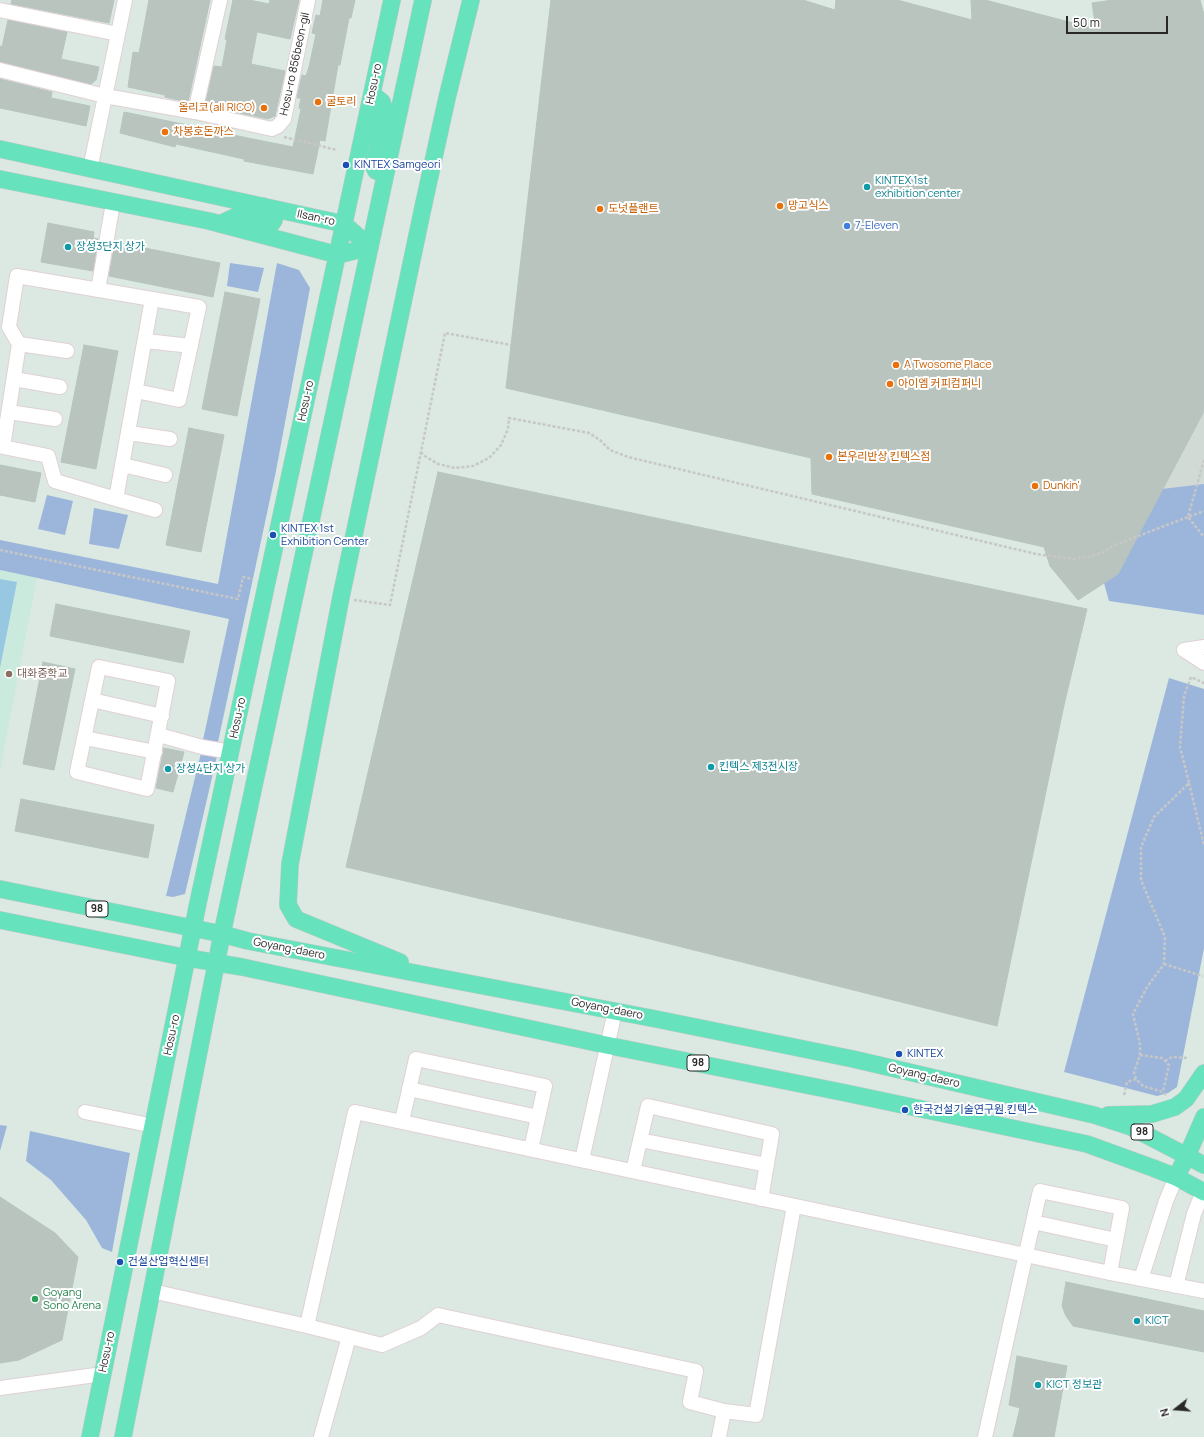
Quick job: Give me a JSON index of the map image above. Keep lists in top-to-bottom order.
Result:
{
  "streets": {
    "main road": [
      "Hosu-ro",
      "Ilsan-ro",
      "98",
      "Goyang-daero"
    ],
    "street": ["Hosu-ro 856beon-gil"]
  },
  "crossings": [
    ["Hosu-ro", "Ilsan-ro"],
    ["Hosu-ro", "98"],
    ["Hosu-ro", "Goyang-daero"]
  ],
  "places": [
    "굴토리",
    "올리코(all RICO)",
    "차봉호돈까스",
    "KINTEX Samgeori",
    "KINTEX 1st exhibition center",
    "망고식스",
    "도넛플랜트",
    "7-Eleven",
    "장성3단지 상가",
    "A Twosome Place",
    "아이엠 커피컴퍼니",
    "본우리반상 킨텍스점",
    "Dunkin'",
    "KINTEX 1st Exhibition Center",
    "대화중학교",
    "킨텍스 제3전시장",
    "장성4단지 상가",
    "KINTEX",
    "한국건설기술연구원.킨텍스",
    "건설산업혁신센터",
    "Goyang Sono Arena",
    "KICT",
    "KICT 정보관"
  ],
  "scale_bar": "50 m",
  "north": "left"
}
